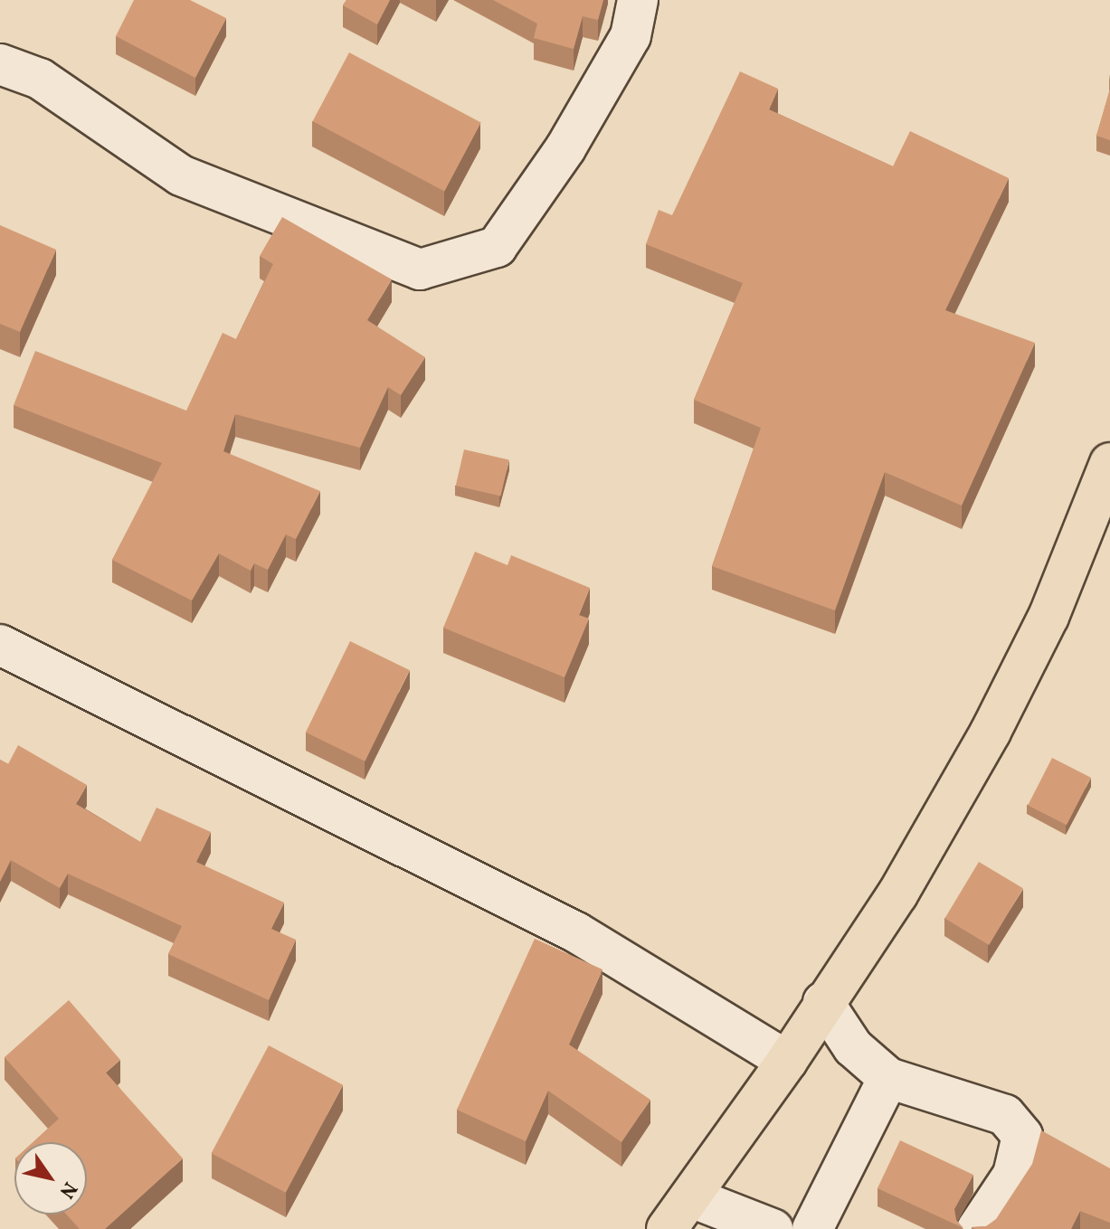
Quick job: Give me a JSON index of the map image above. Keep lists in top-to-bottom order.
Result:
{
  "north": "bottom right"
}
